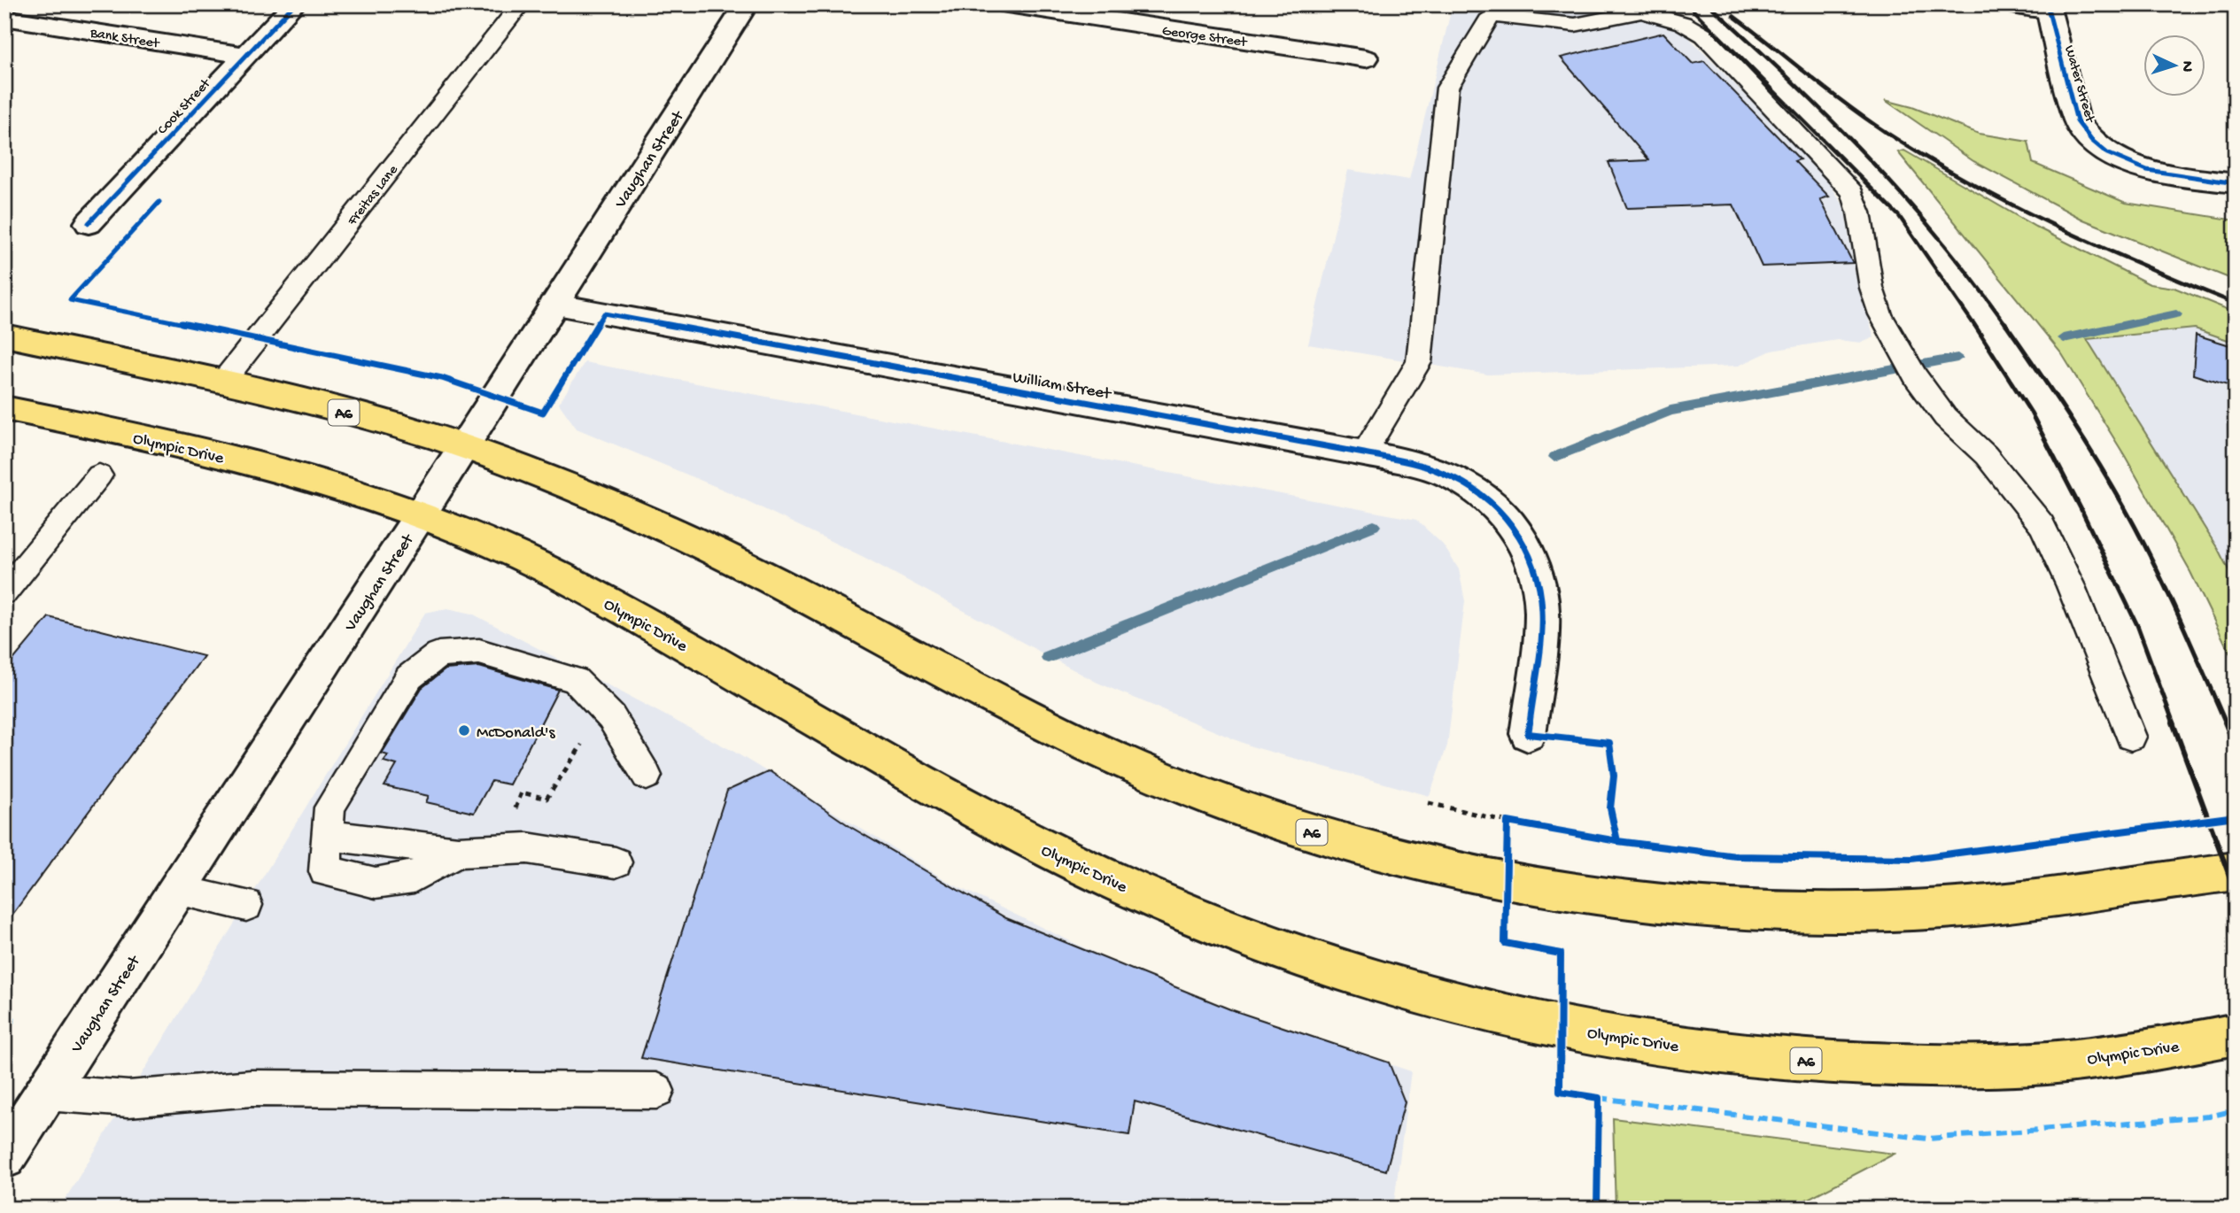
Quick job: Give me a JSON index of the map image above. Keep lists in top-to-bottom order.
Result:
{
  "streets": {
    "highway": ["A6", "Olympic Drive"],
    "street": [
      "George Street",
      "Bank Street",
      "Water Street",
      "Cook Street",
      "Vaughan Street",
      "William Street"
    ],
    "lane": ["Freitas Lane"]
  },
  "crossings": [
    ["Bank Street", "Cook Street"],
    ["Vaughan Street", "William Street"],
    ["Vaughan Street", "A6"],
    ["Vaughan Street", "Olympic Drive"],
    ["Freitas Lane", "A6"]
  ],
  "places": ["McDonald's"],
  "north": "right"
}
